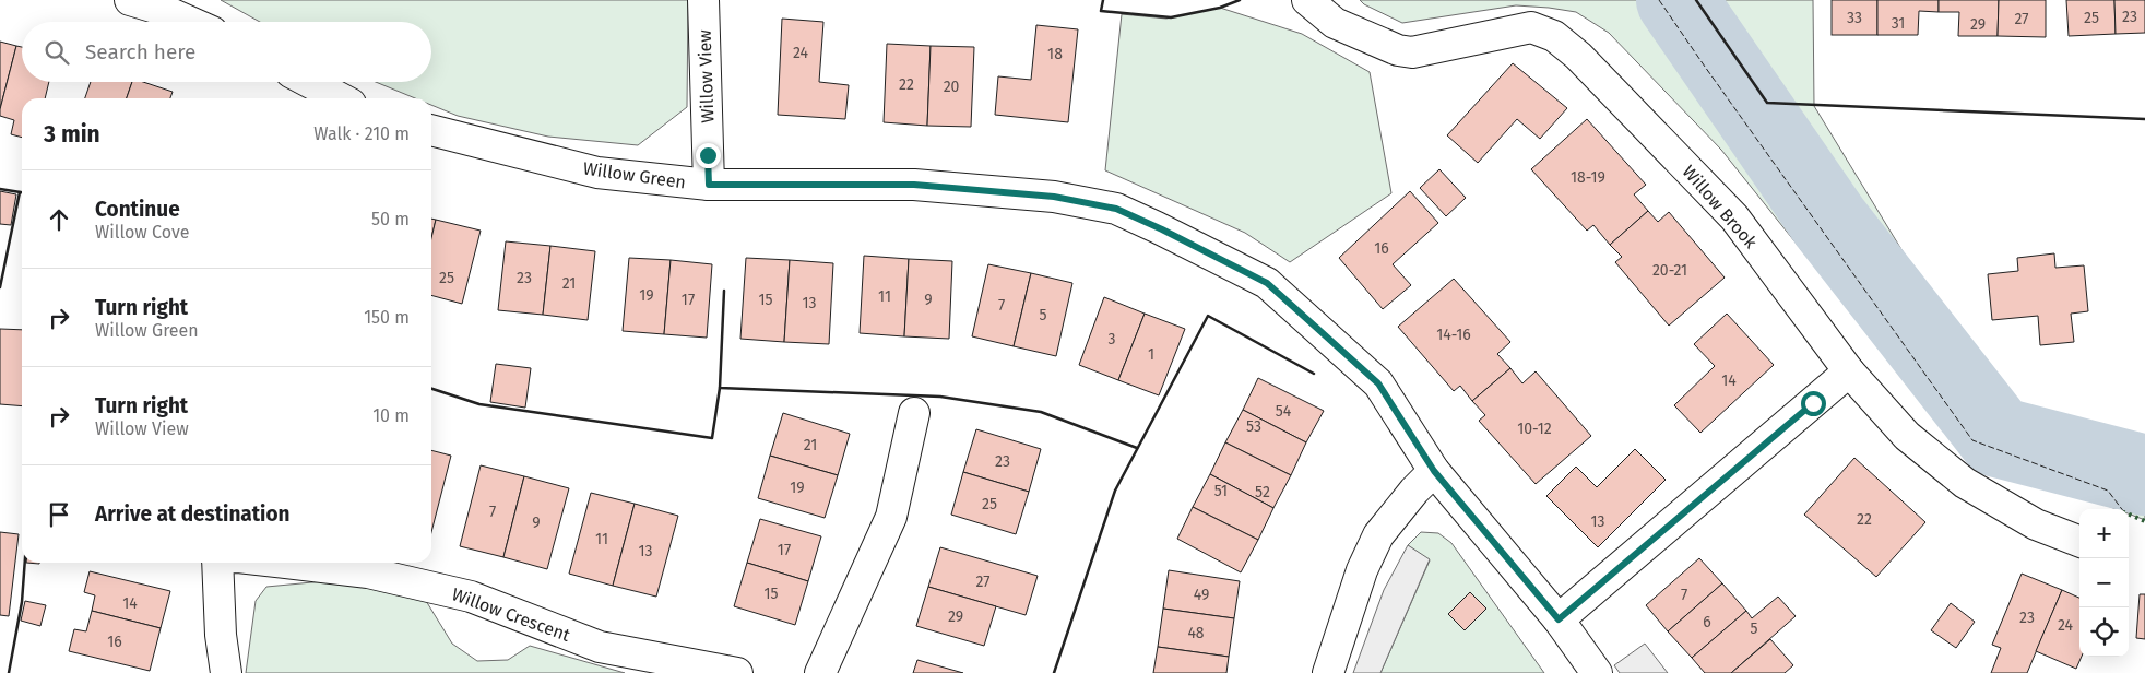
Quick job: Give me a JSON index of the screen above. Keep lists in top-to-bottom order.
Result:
{
  "streets": {
    "street": [
      "Willow View",
      "Willow Green",
      "Willow Brook",
      "Willow Crescent"
    ]
  },
  "crossings": [
    ["Willow View", "Willow Green"]
  ],
  "house_numbers": [
    "23",
    "33",
    "25",
    "27",
    "31",
    "29",
    "24",
    "18",
    "22",
    "20",
    "18-19",
    "16",
    "20-21",
    "25",
    "23",
    "21",
    "19",
    "11",
    "17",
    "15",
    "9",
    "13",
    "7",
    "5",
    "14-16",
    "3",
    "1",
    "14",
    "54",
    "53",
    "10-12",
    "21",
    "23",
    "19",
    "51",
    "52",
    "25",
    "7",
    "22",
    "13",
    "9",
    "11",
    "17",
    "13",
    "27",
    "15",
    "49",
    "7",
    "14",
    "29",
    "23",
    "6",
    "24",
    "5",
    "48",
    "16"
  ],
  "page": {
    "search": "Search here",
    "heading": ["3 min", "Walk · 210 m"],
    "list": [
      ["Continue", "Willow Cove", "50 m"],
      ["Turn right", "Willow Green", "150 m"],
      ["Turn right", "Willow View", "10 m"],
      "Arrive at destination"
    ],
    "map_buttons": ["+", "−"]
  }
}
